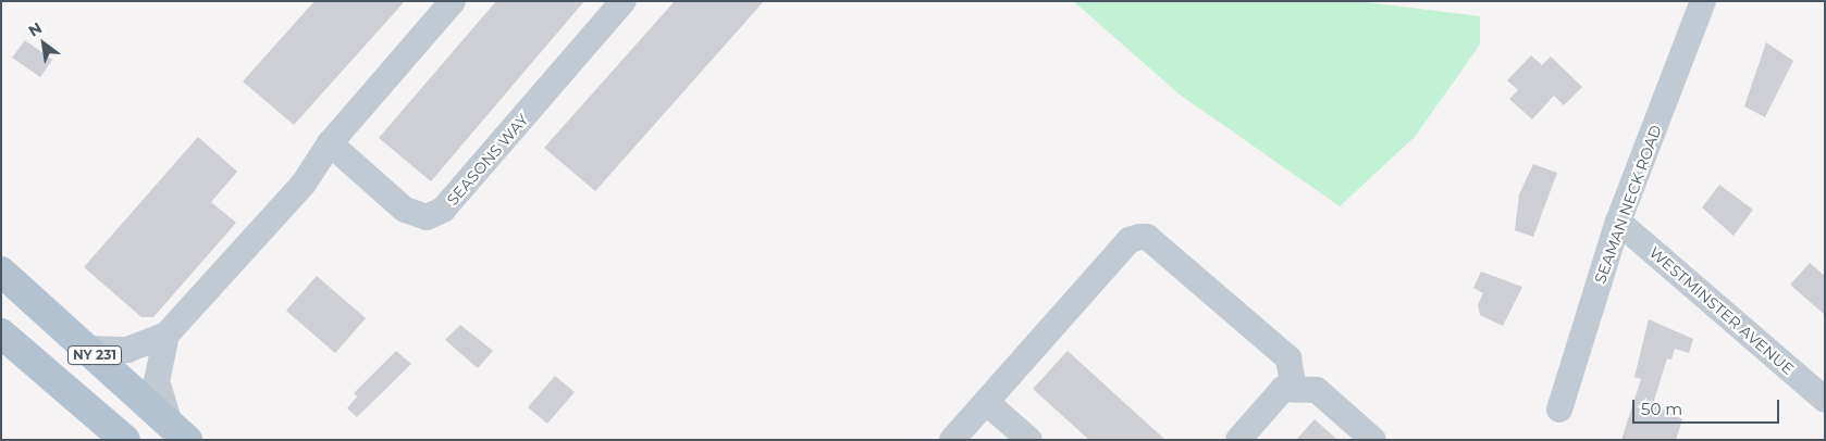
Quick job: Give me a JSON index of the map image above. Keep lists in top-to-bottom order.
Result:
{
  "streets": {
    "main road": ["NY 231"],
    "street": ["SEASONS WAY", "SEAMAN NECK ROAD", "WESTMINSTER AVENUE"]
  },
  "crossings": [
    ["SEAMAN NECK ROAD", "WESTMINSTER AVENUE"]
  ],
  "scale_bar": "50 m",
  "north": "top left"
}
